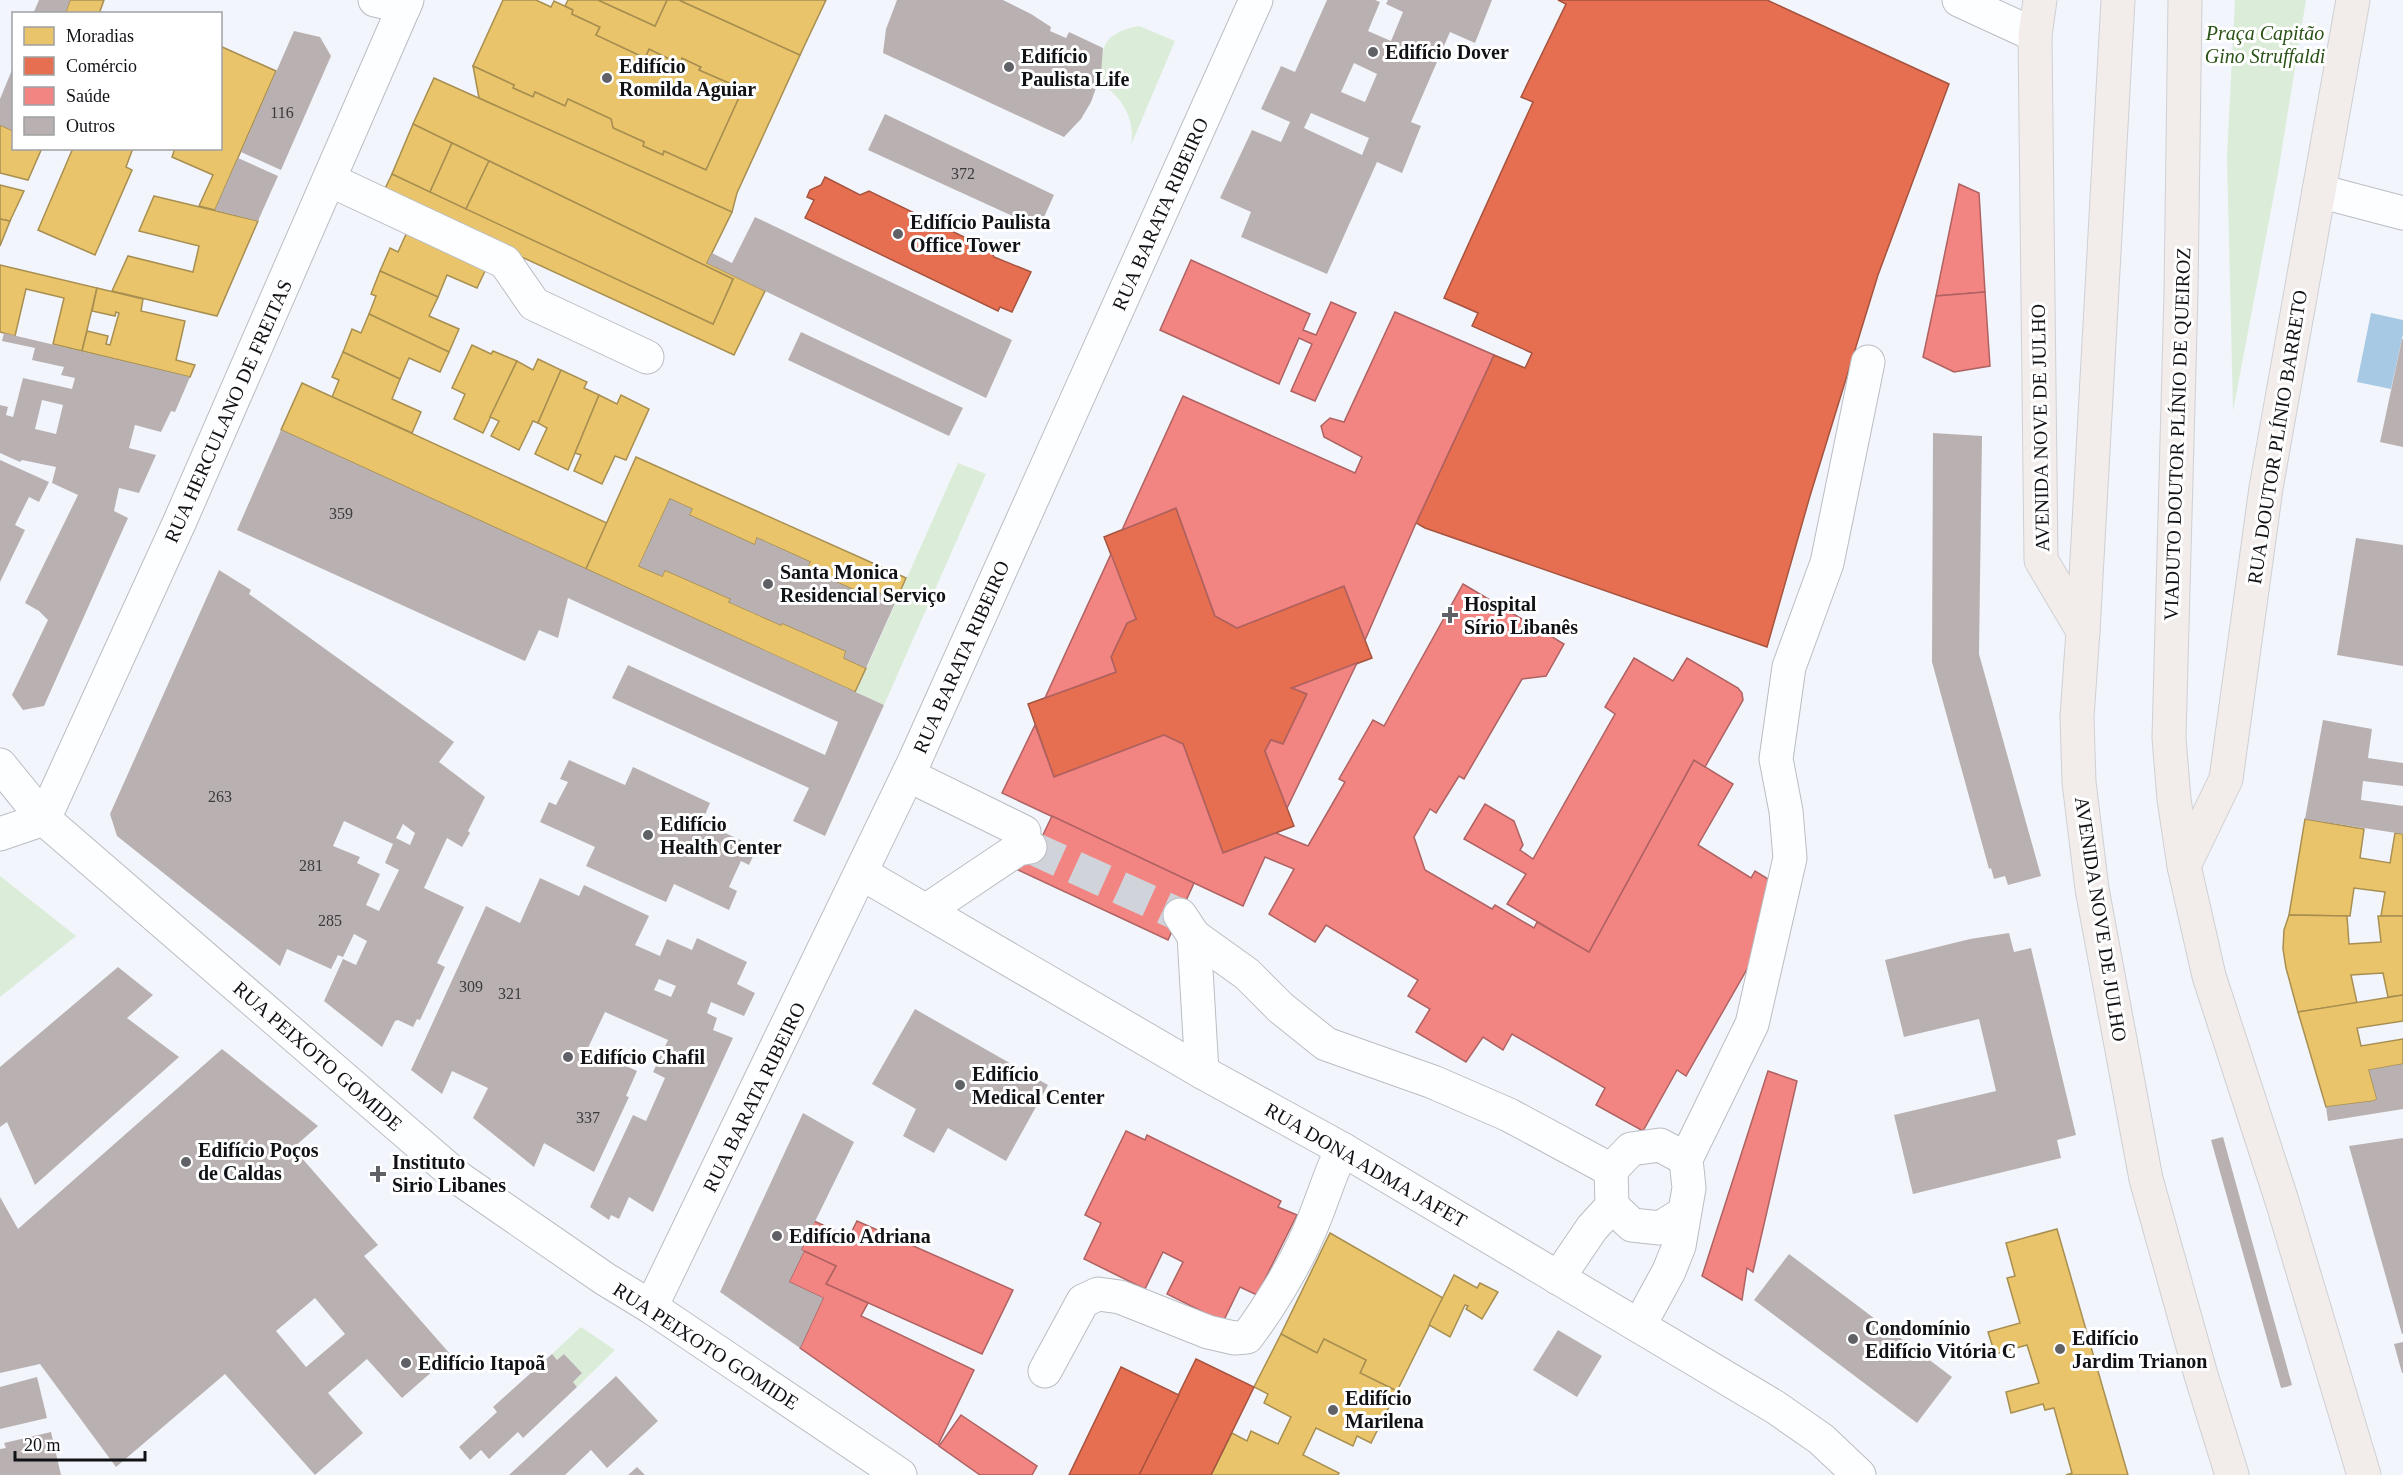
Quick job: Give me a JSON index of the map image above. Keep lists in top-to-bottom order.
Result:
{
  "streets": {
    "main road": ["AVENIDA NOVE DE JULHO", "VIADUTO DOUTOR PLÍNIO DE QUEIROZ", "RUA DOUTOR PLÍNIO BARRETO"],
    "street": [
      "RUA BARATA RIBEIRO",
      "RUA HERCULANO DE FREITAS",
      "RUA PEIXOTO GOMIDE",
      "RUA DONA ADMA JAFET"
    ]
  },
  "crossings": [
    ["RUA BARATA RIBEIRO", "RUA PEIXOTO GOMIDE"],
    ["RUA BARATA RIBEIRO", "RUA DONA ADMA JAFET"],
    ["RUA HERCULANO DE FREITAS", "RUA PEIXOTO GOMIDE"],
    ["VIADUTO DOUTOR PLÍNIO DE QUEIROZ", "RUA DOUTOR PLÍNIO BARRETO"]
  ],
  "parks": ["Praça Capitão Gino Struffaldi"],
  "places": {
    "other": [
      "Edifício Dover",
      "Edifício Paulista Life",
      "Edifício Romilda Aguiar",
      "Edifício Paulista Office Tower",
      "Santa Monica Residencial Serviço",
      "Edifício Health Center",
      "Edifício Chafil",
      "Edifício Medical Center",
      "Edifício Poços de Caldas",
      "Edifício Adriana",
      "Condomínio Edifício Vitória C",
      "Edifício Jardim Trianon",
      "Edifício Itapoã",
      "Edifício Marilena"
    ],
    "health": ["Hospital Sírio Libanês", "Instituto Sirio Libanes"]
  },
  "house_numbers": [
    "116",
    "372",
    "359",
    "263",
    "281",
    "285",
    "309",
    "321",
    "337"
  ],
  "legend": [
    "Moradias",
    "Comércio",
    "Saúde",
    "Outros"
  ],
  "scale_bar": "20 m"
}
